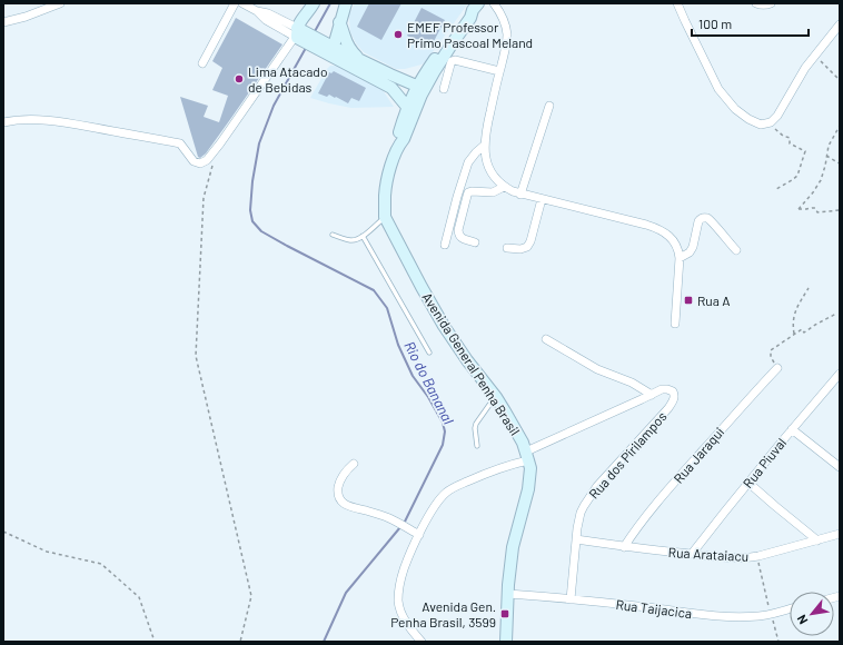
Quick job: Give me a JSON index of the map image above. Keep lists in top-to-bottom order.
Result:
{
  "streets": {
    "main road": ["Avenida General Penha Brasil"],
    "street": [
      "Rua dos Pirilampos",
      "Rua Jaraqui",
      "Rua Piuval",
      "Rua Arataiacu",
      "Rua Taijacica"
    ]
  },
  "crossings": [
    ["Avenida General Penha Brasil", "Rua Taijacica"],
    ["Rua dos Pirilampos", "Rua Arataiacu"],
    ["Rua dos Pirilampos", "Rua Taijacica"],
    ["Rua Jaraqui", "Rua Arataiacu"],
    ["Rua Piuval", "Rua Arataiacu"]
  ],
  "water": ["Rio do Bananal"],
  "places": {
    "other": ["EMEF Professor Primo Pascoal Meland", "Lima Atacado de Bebidas"],
    "transit": ["Rua A", "Avenida Gen. Penha Brasil, 3599"]
  },
  "scale_bar": "100 m",
  "north": "bottom left"
}
